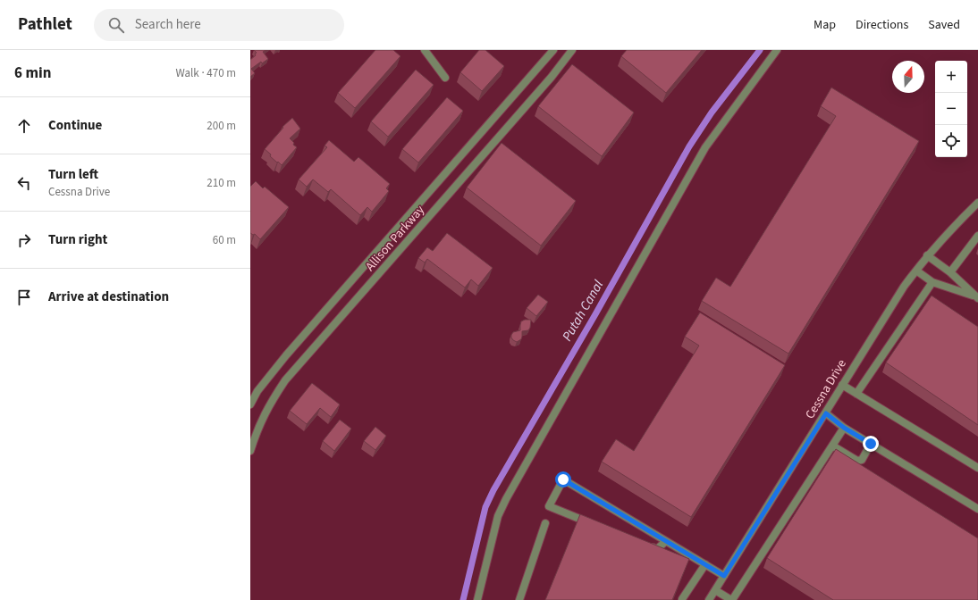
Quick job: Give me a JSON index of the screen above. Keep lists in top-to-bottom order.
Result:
{
  "streets": {
    "street": ["Allison Parkway", "Cessna Drive"]
  },
  "water": ["Putah Canal"],
  "north": "top",
  "page": {
    "header": "Pathlet",
    "search": "Search here",
    "nav": ["Map", "Directions", "Saved"],
    "heading": ["6 min", "Walk · 470 m"],
    "map_buttons": ["+", "−"],
    "list": [
      ["Continue", "200 m"],
      ["Turn left", "Cessna Drive", "210 m"],
      ["Turn right", "60 m"],
      "Arrive at destination"
    ]
  }
}
